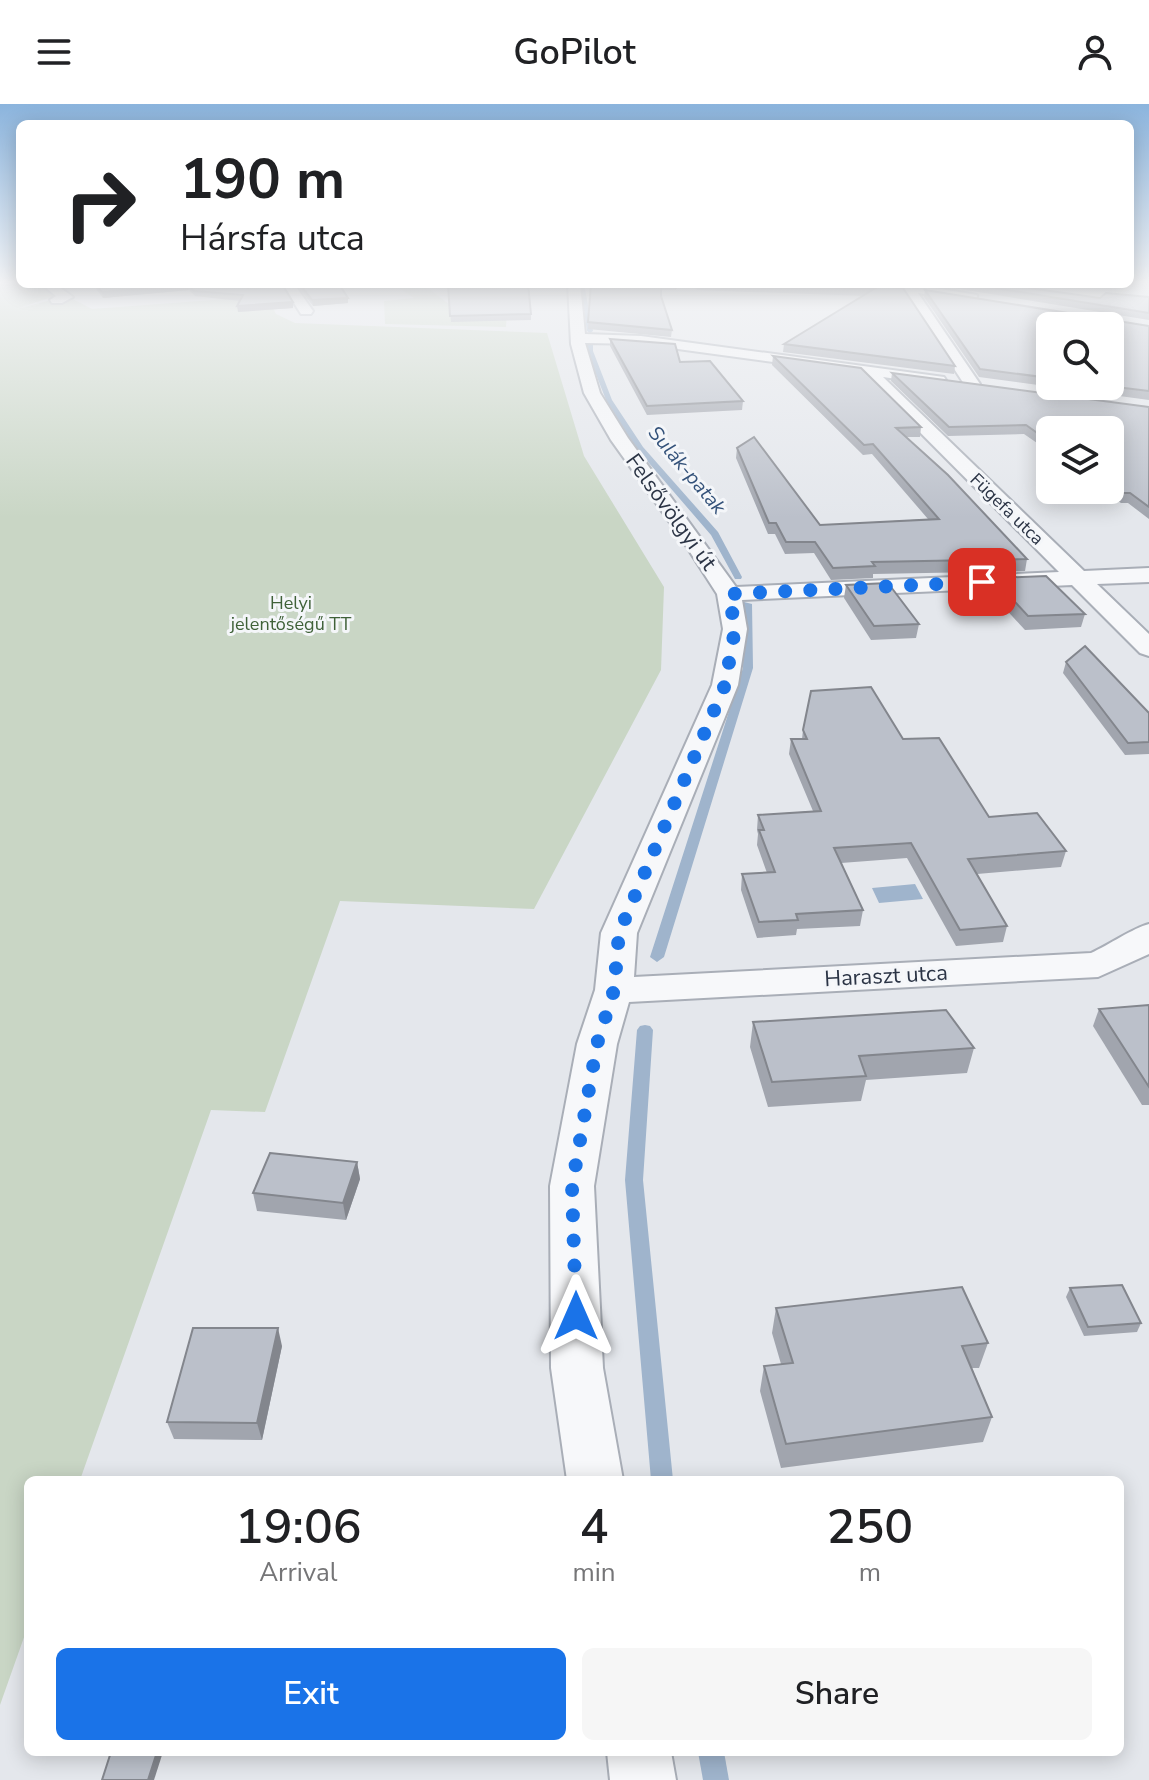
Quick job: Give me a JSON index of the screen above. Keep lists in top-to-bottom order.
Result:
{
  "streets": {
    "street": ["Fügefa utca", "Felsővölgyi út", "Haraszt utca"]
  },
  "crossings": [
    ["Felsővölgyi út", "Haraszt utca"]
  ],
  "water": ["Sulák-patak"],
  "parks": ["Helyi jelentőségű TT"],
  "page": {
    "header": "GoPilot",
    "turn": ["190 m", "Hársfa utca"],
    "eta": [
      "19:06",
      "Arrival",
      "4",
      "min",
      "250",
      "m"
    ],
    "buttons": ["Exit", "Share"]
  }
}
